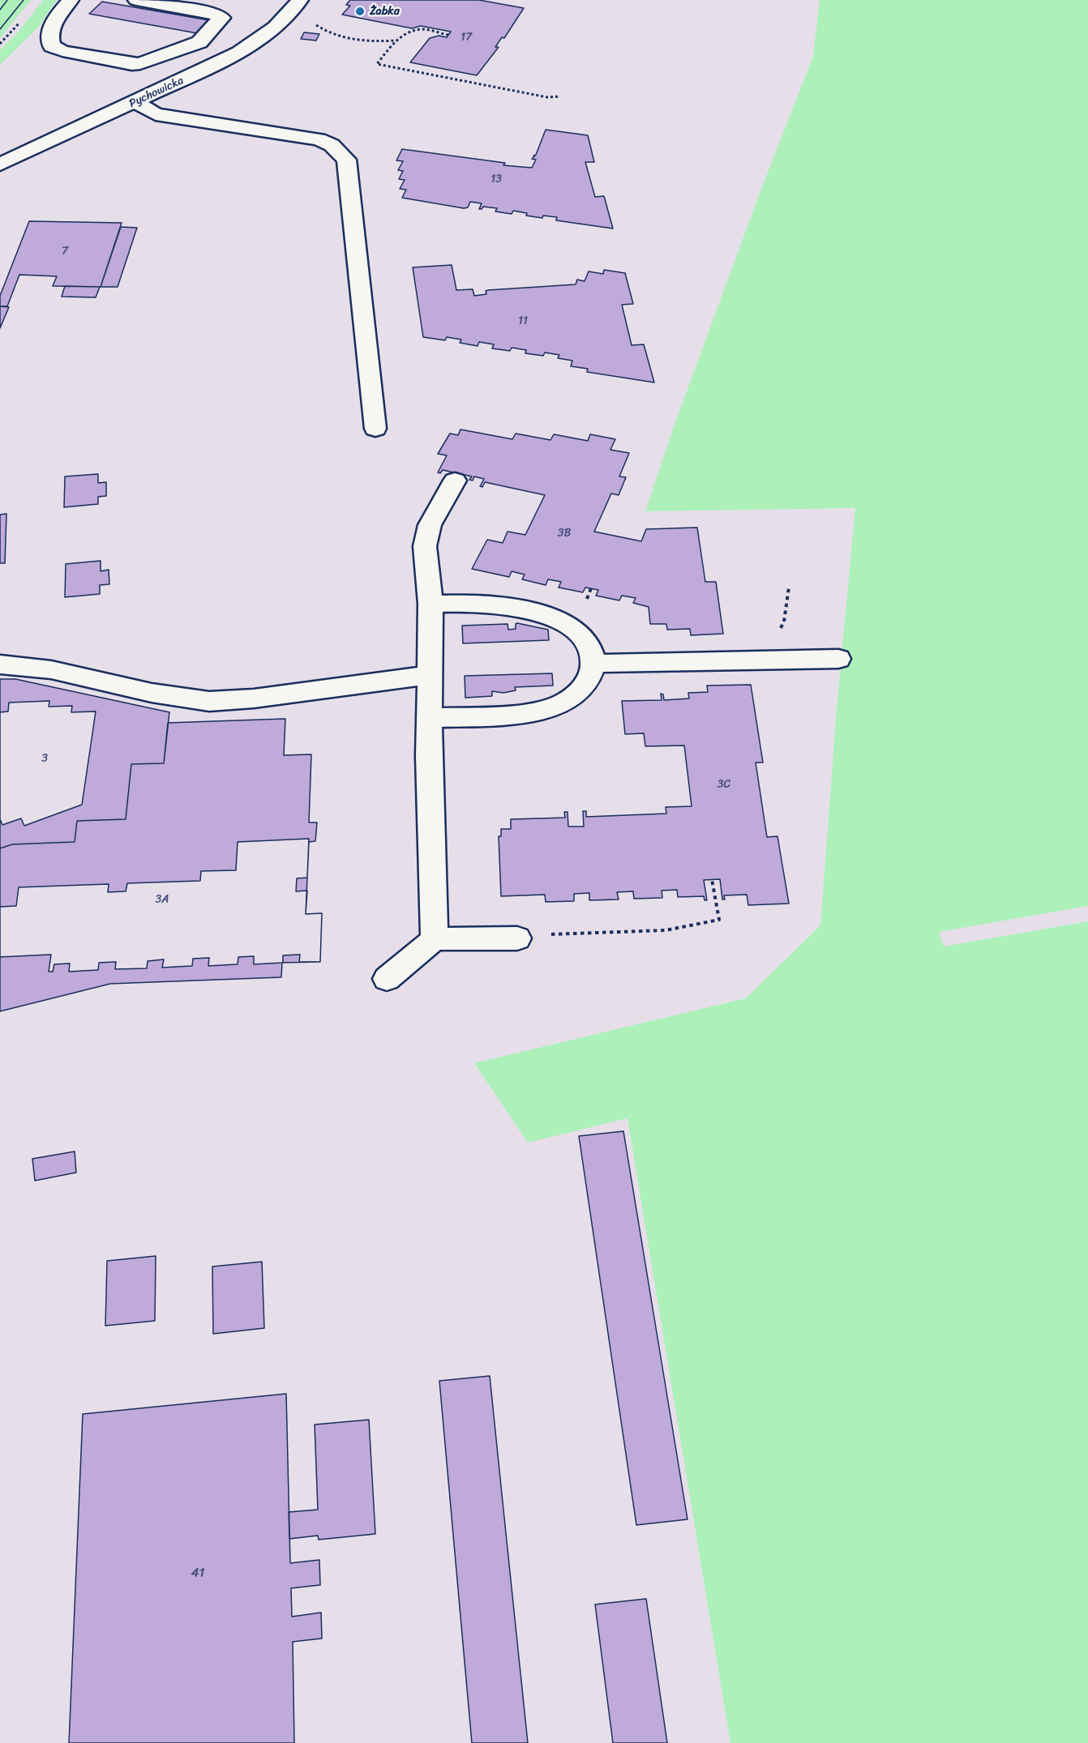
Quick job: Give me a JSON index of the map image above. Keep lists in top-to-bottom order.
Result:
{
  "streets": {
    "street": ["Pychowicka"]
  },
  "places": ["Żabka"],
  "house_numbers": [
    "17",
    "13",
    "7",
    "11",
    "3B",
    "3",
    "3C",
    "3A",
    "41"
  ]
}
